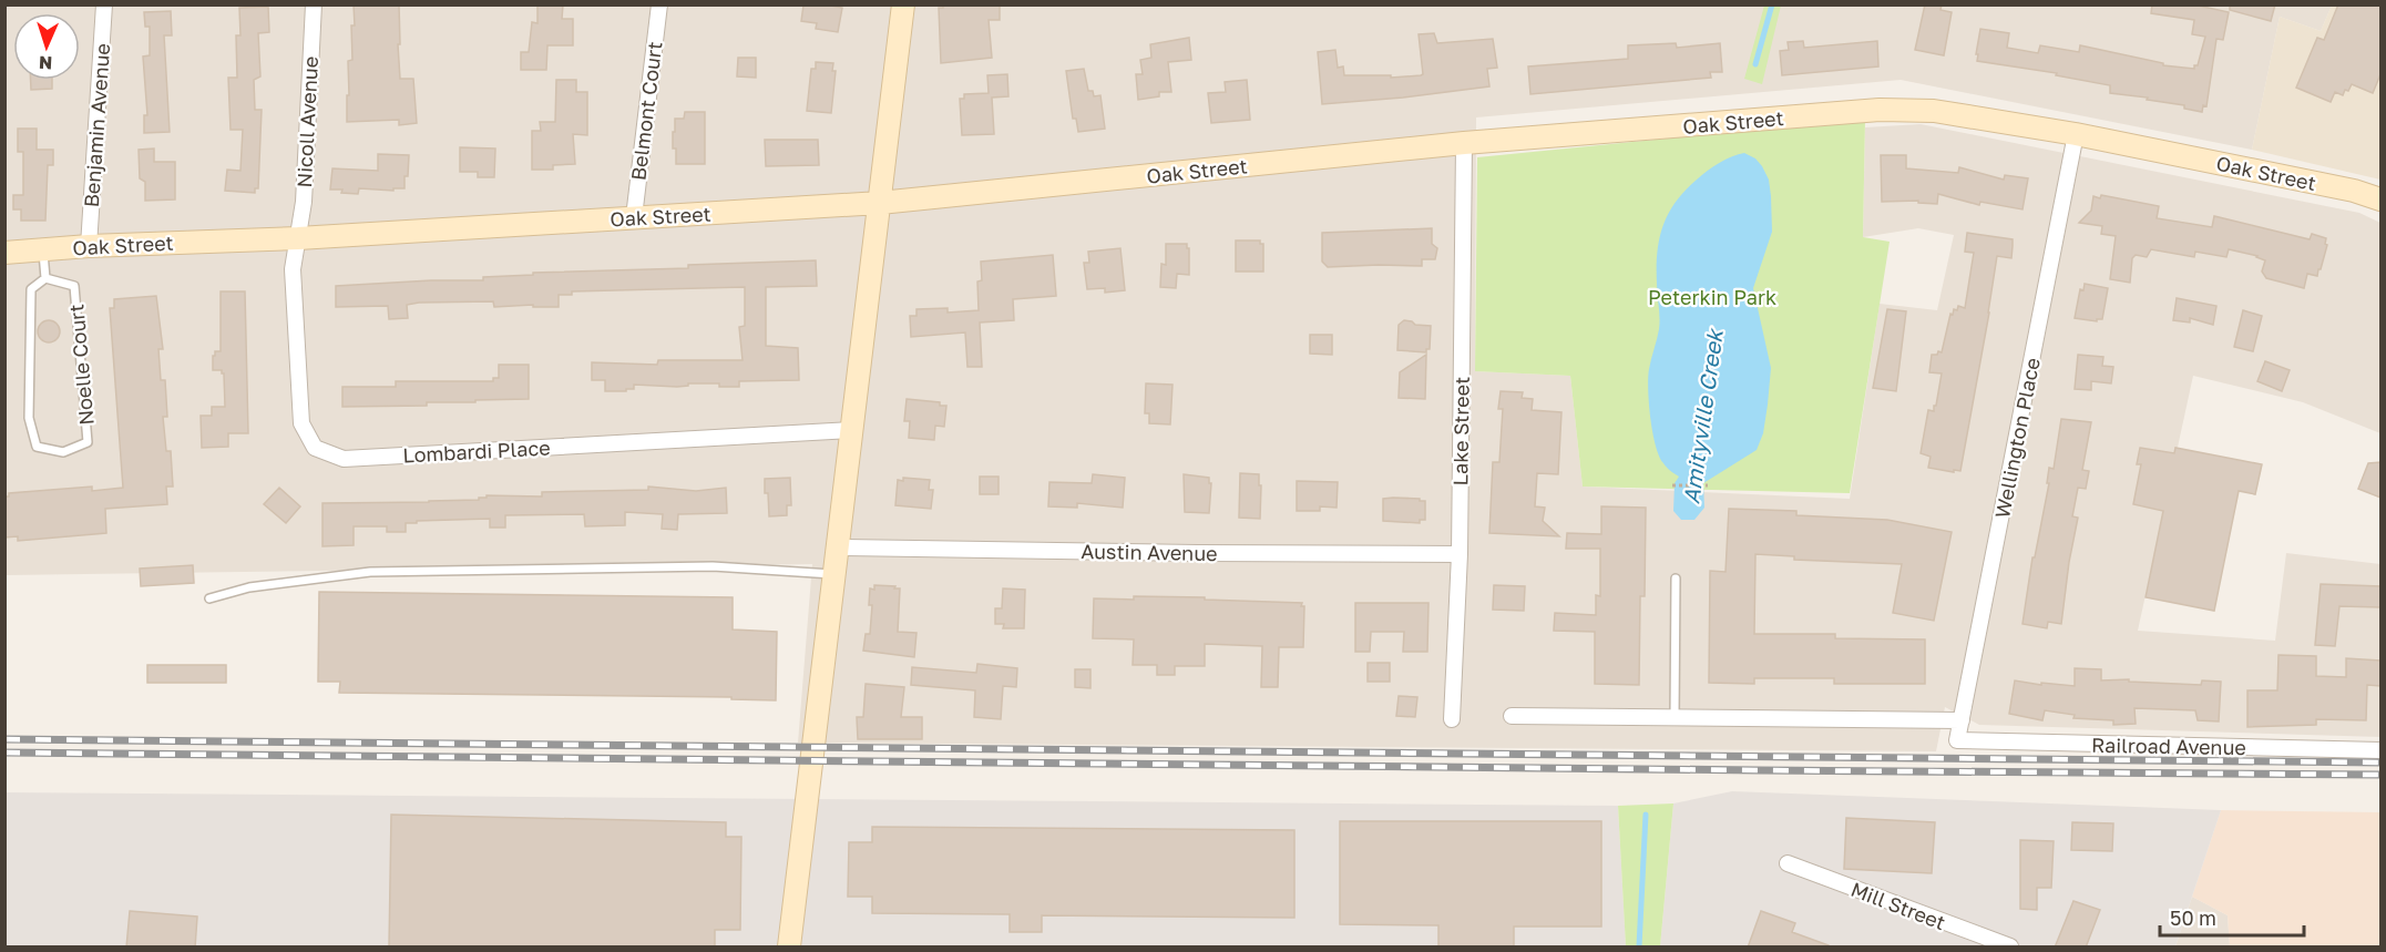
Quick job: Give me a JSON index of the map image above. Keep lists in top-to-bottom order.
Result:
{
  "streets": {
    "main road": ["Oak Street"],
    "street": [
      "Belmont Court",
      "Nicoll Avenue",
      "Benjamin Avenue",
      "Lake Street",
      "Wellington Place",
      "Lombardi Place",
      "Austin Avenue",
      "Railroad Avenue",
      "Mill Street"
    ],
    "lane": ["Noelle Court"]
  },
  "crossings": [
    ["Belmont Court", "Oak Street"],
    ["Nicoll Avenue", "Oak Street"],
    ["Nicoll Avenue", "Lombardi Place"],
    ["Oak Street", "Benjamin Avenue"],
    ["Oak Street", "Lake Street"],
    ["Oak Street", "Wellington Place"],
    ["Oak Street", "Lombardi Place"],
    ["Lake Street", "Austin Avenue"],
    ["Wellington Place", "Railroad Avenue"]
  ],
  "water": ["Amityville Creek"],
  "parks": ["Peterkin Park"],
  "scale_bar": "50 m",
  "north": "bottom"
}
